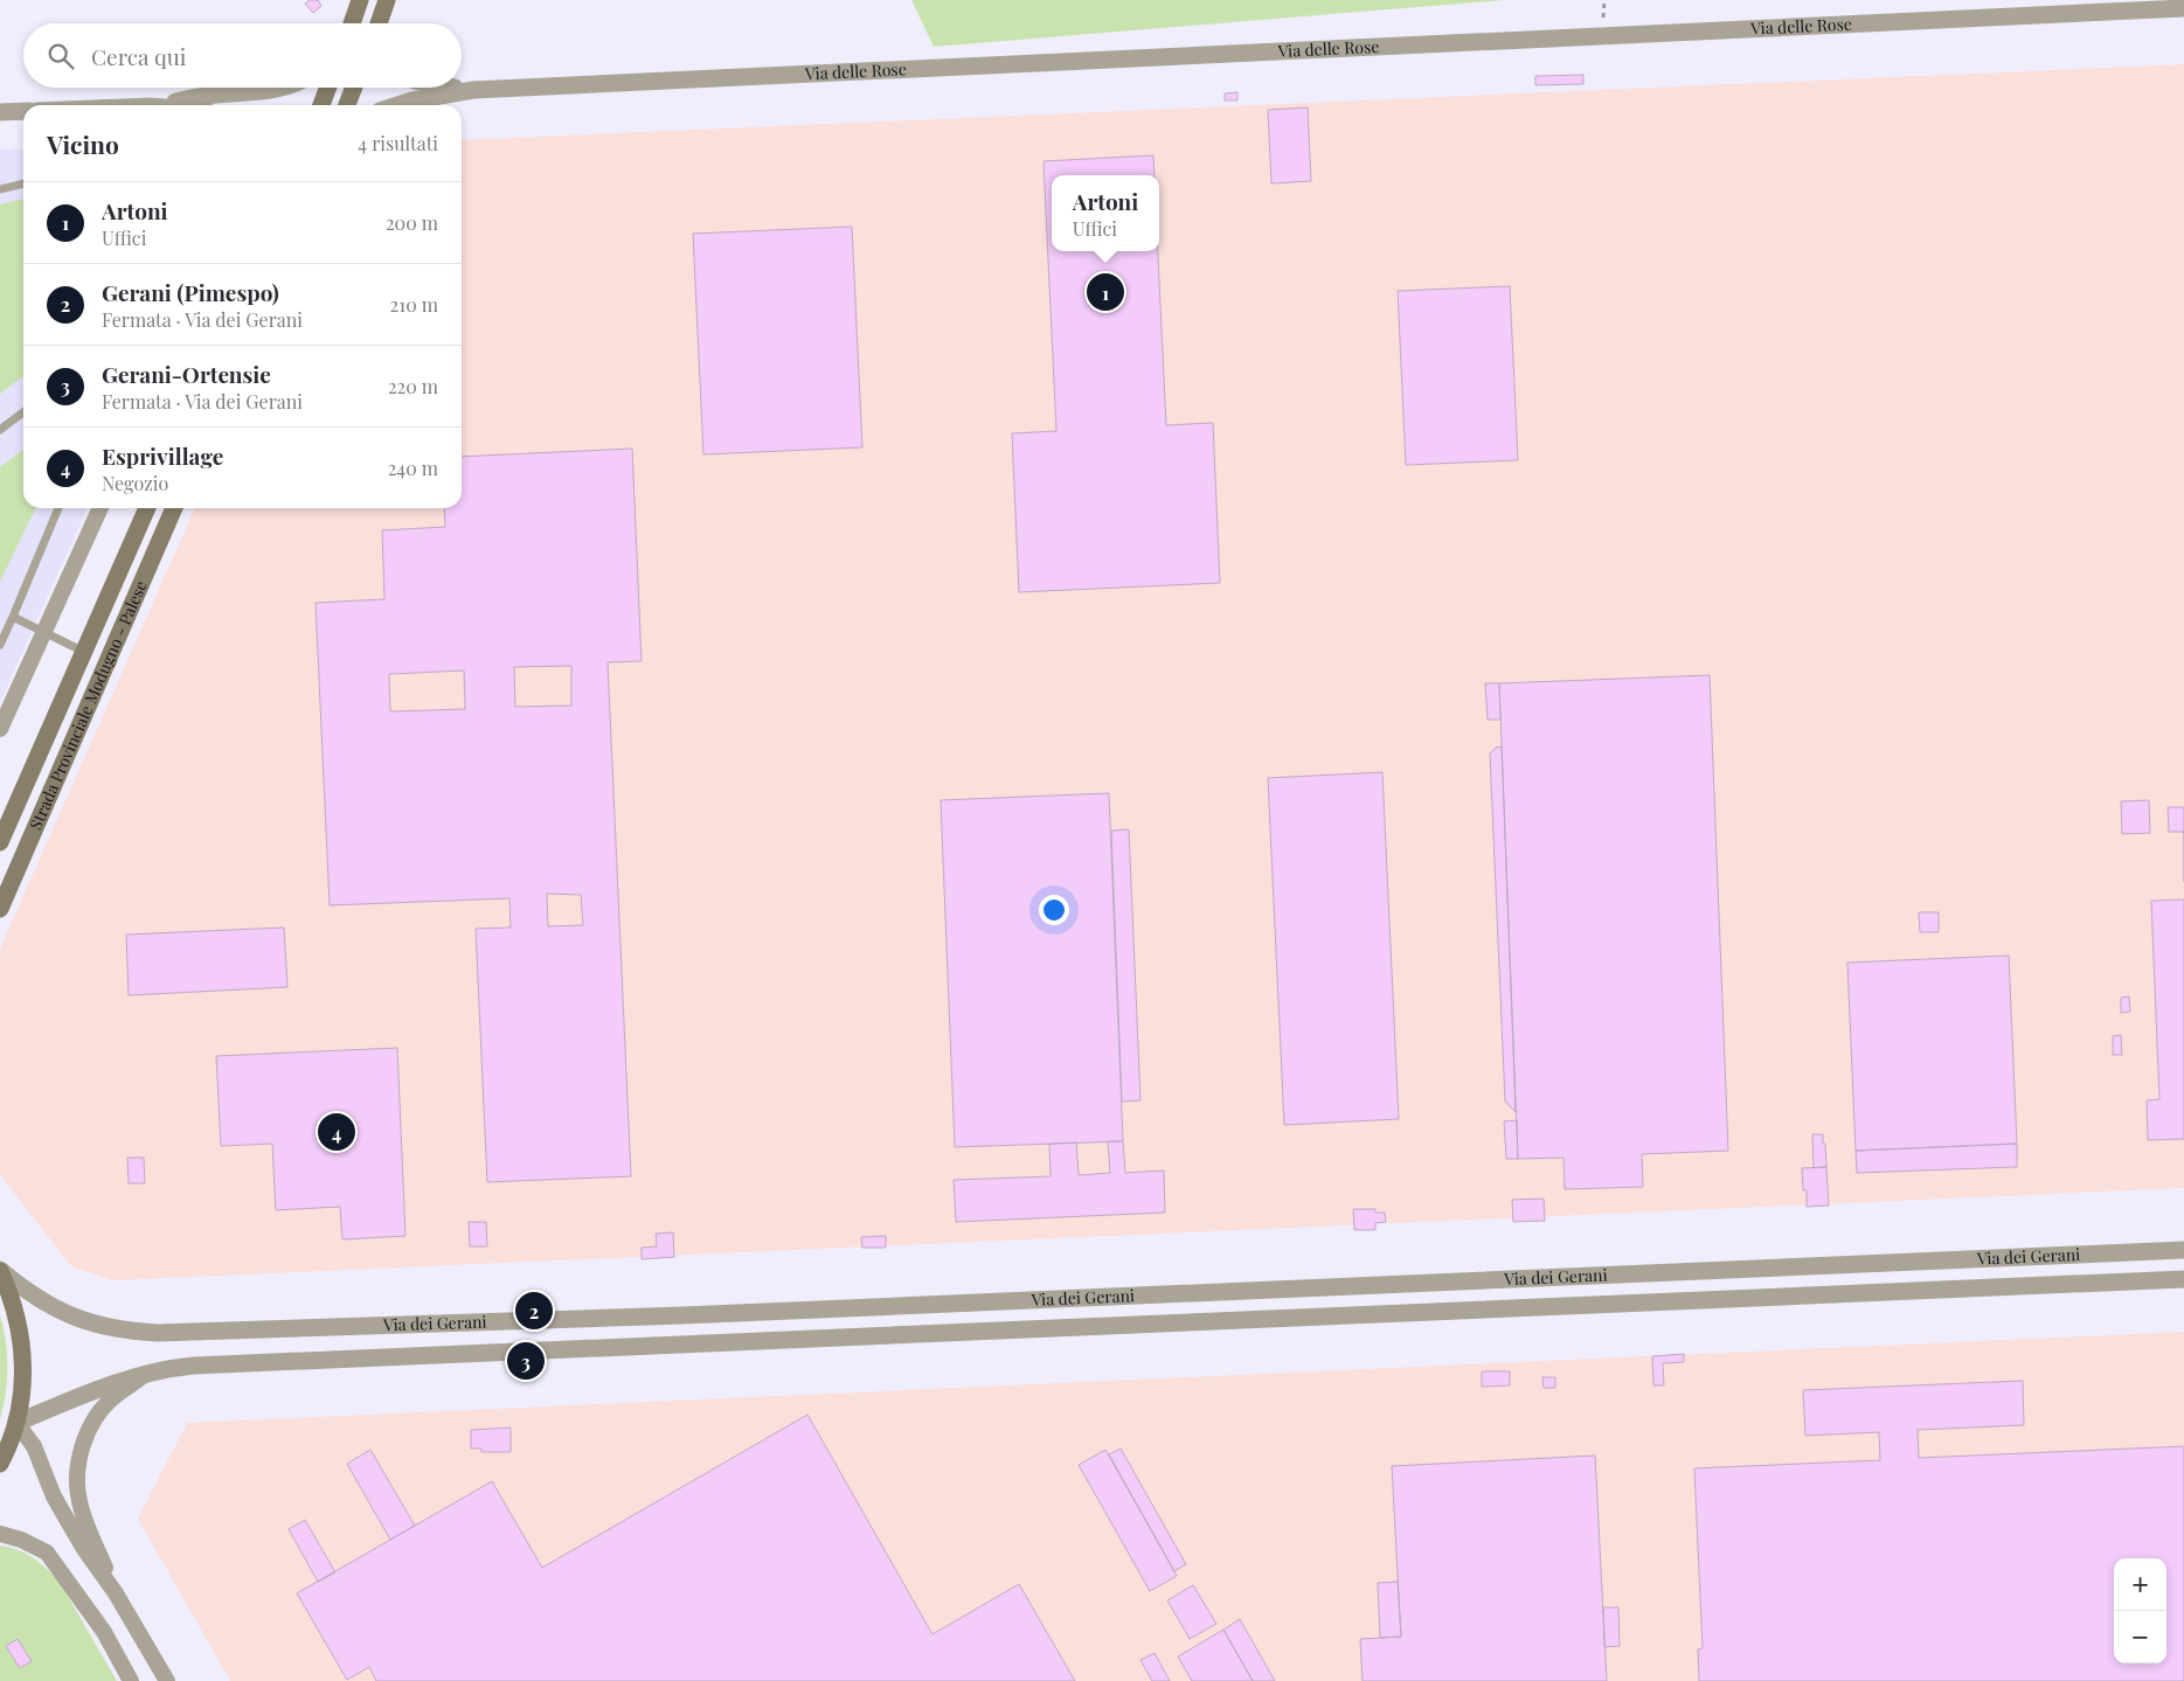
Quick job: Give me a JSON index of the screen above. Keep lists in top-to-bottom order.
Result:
{
  "streets": {
    "main road": ["Strada Provinciale Modugno - Palese"],
    "street": ["Via delle Rose", "Via dei Gerani"]
  },
  "page": {
    "search": "Cerca qui",
    "heading": ["Vicino", "4 risultati"],
    "popup": ["Artoni", "Uffici"],
    "list": [
      {
        "mark": "1",
        "name": "Artoni",
        "note": "Uffici",
        "value": "200 m"
      },
      {
        "mark": "2",
        "name": "Gerani (Pimespo)",
        "note": "Fermata · Via dei Gerani",
        "value": "210 m"
      },
      {
        "mark": "3",
        "name": "Gerani-Ortensie",
        "note": "Fermata · Via dei Gerani",
        "value": "220 m"
      },
      {
        "mark": "4",
        "name": "Esprivillage",
        "note": "Negozio",
        "value": "240 m"
      }
    ],
    "pins": [
      "1",
      "4",
      "2",
      "3"
    ],
    "map_buttons": ["+", "−"]
  }
}
